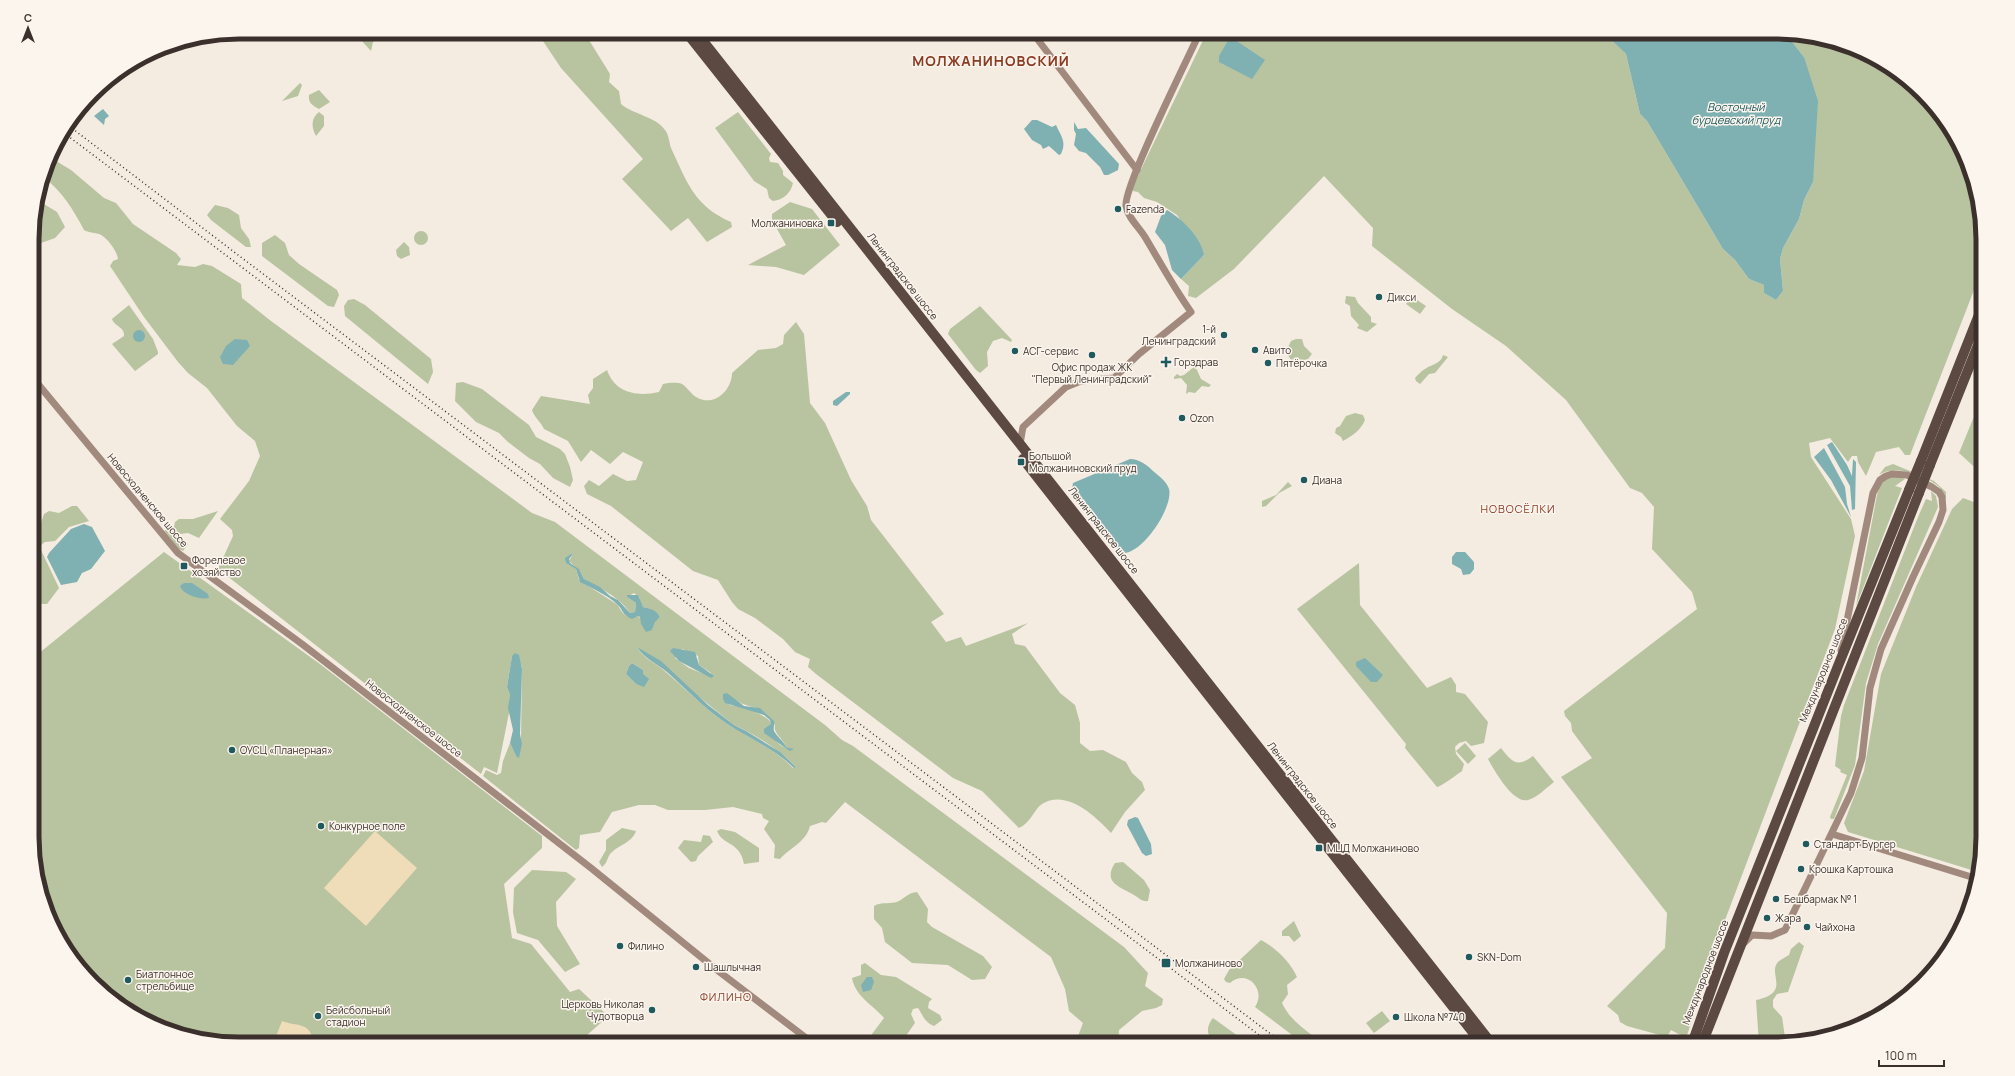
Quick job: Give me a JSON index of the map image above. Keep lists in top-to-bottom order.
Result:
{
  "streets": {
    "highway": ["Ленинградское шоссе", "Международное шоссе"],
    "street": ["Новосходненское шоссе"]
  },
  "districts": ["МОЛЖАНИНОВСКИЙ", "НОВОСЁЛКИ", "ФИЛИНО"],
  "water": ["Восточный бурцевский пруд"],
  "places": {
    "other": [
      "Fazenda",
      "Дикси",
      "1-й Ленинградский",
      "Авито",
      "АСГ-сервис",
      "Офис продаж ЖК \"Первый Ленинградский\"",
      "Пятёрочка",
      "Ozon",
      "Диана",
      "ОУСЦ «Планерная»",
      "Конкурное поле",
      "Стандарт Бургер",
      "Крошка Картошка",
      "Бешбармак № 1",
      "Жара",
      "Чайхона",
      "Филино",
      "SKN-Dom",
      "Шашлычная",
      "Биатлонное стрельбище",
      "Церковь Николая Чудотворца",
      "Бейсбольный стадион",
      "Школа №740"
    ],
    "transit": [
      "Молжаниновка",
      "Большой Молжаниновский пруд",
      "Форелевое хозяйство",
      "МЦД Молжаниново",
      "Молжаниново"
    ],
    "health": ["Горздрав"]
  },
  "scale_bar": "100 m",
  "north": "top"
}
